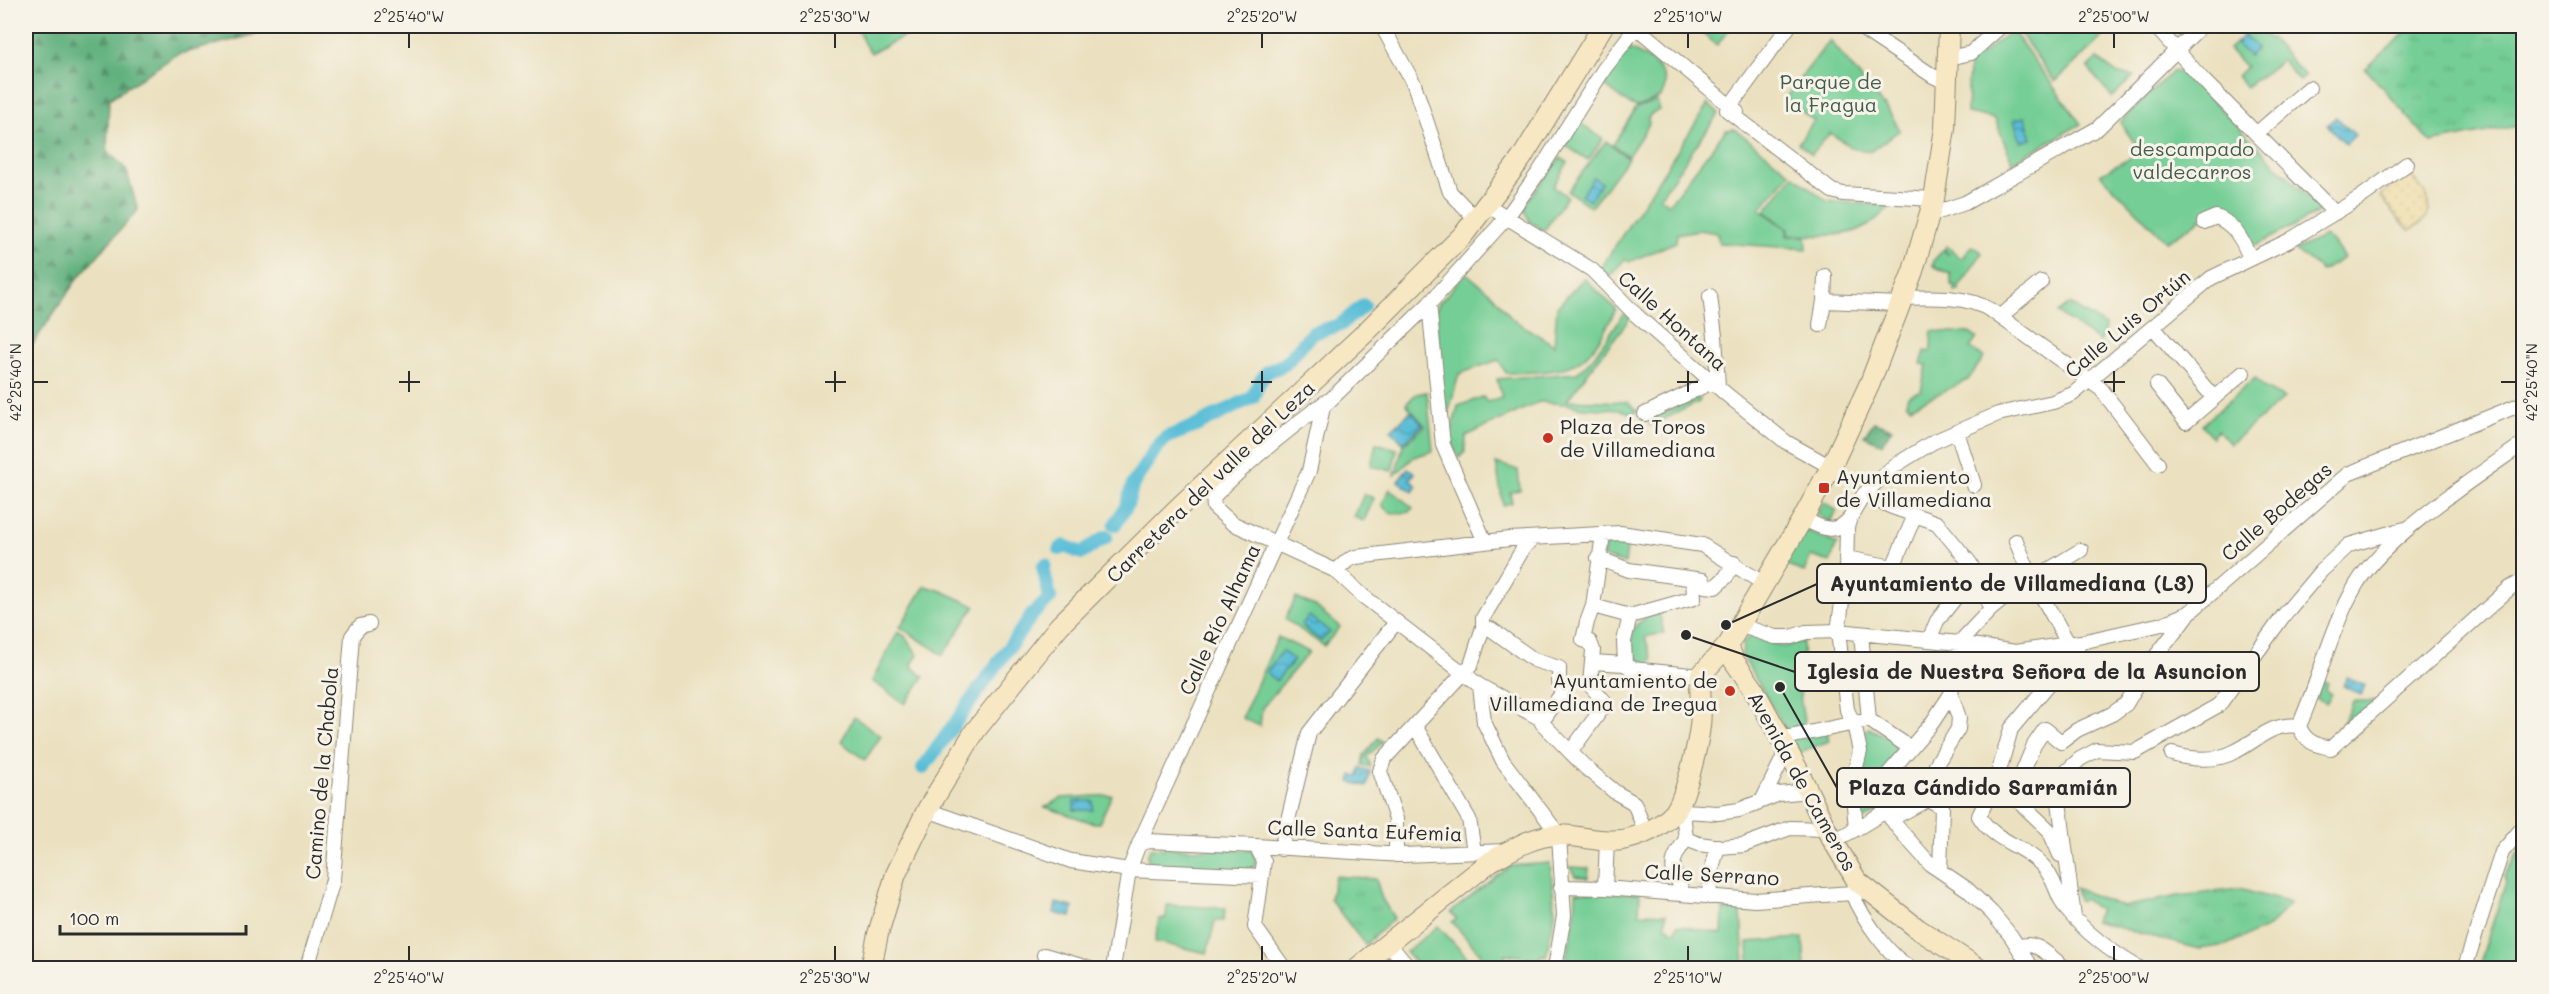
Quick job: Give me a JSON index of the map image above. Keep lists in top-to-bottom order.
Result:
{
  "streets": {
    "main road": ["Carretera del valle del Leza", "Avenida de Cameros"],
    "street": [
      "Calle Hontana",
      "Calle Luis Ortún",
      "Calle Bodegas",
      "Calle Río Alhama",
      "Camino de la Chabola",
      "Calle Santa Eufemia",
      "Calle Serrano"
    ]
  },
  "crossings": [
    ["Calle Hontana", "Carretera del valle del Leza"],
    ["Calle Luis Ortún", "Calle Bodegas"],
    ["Calle Río Alhama", "Calle Santa Eufemia"],
    ["Avenida de Cameros", "Calle Serrano"]
  ],
  "parks": ["Parque de la Fragua", "descampado valdecarros"],
  "places": {
    "other": [
      "Plaza de Toros de Villamediana",
      "Ayuntamiento de Villamediana (L3)",
      "Iglesia de Nuestra Señora de la Asuncion",
      "Plaza Cándido Sarramián",
      "Ayuntamiento de Villamediana de Iregua"
    ],
    "transit": ["Ayuntamiento de Villamediana"]
  },
  "scale_bar": "100 m",
  "coordinates": [
    "2°25'40\"W",
    "2°25'30\"W",
    "2°25'20\"W",
    "2°25'10\"W",
    "2°25'00\"W",
    "42°25'40\"N"
  ]
}
